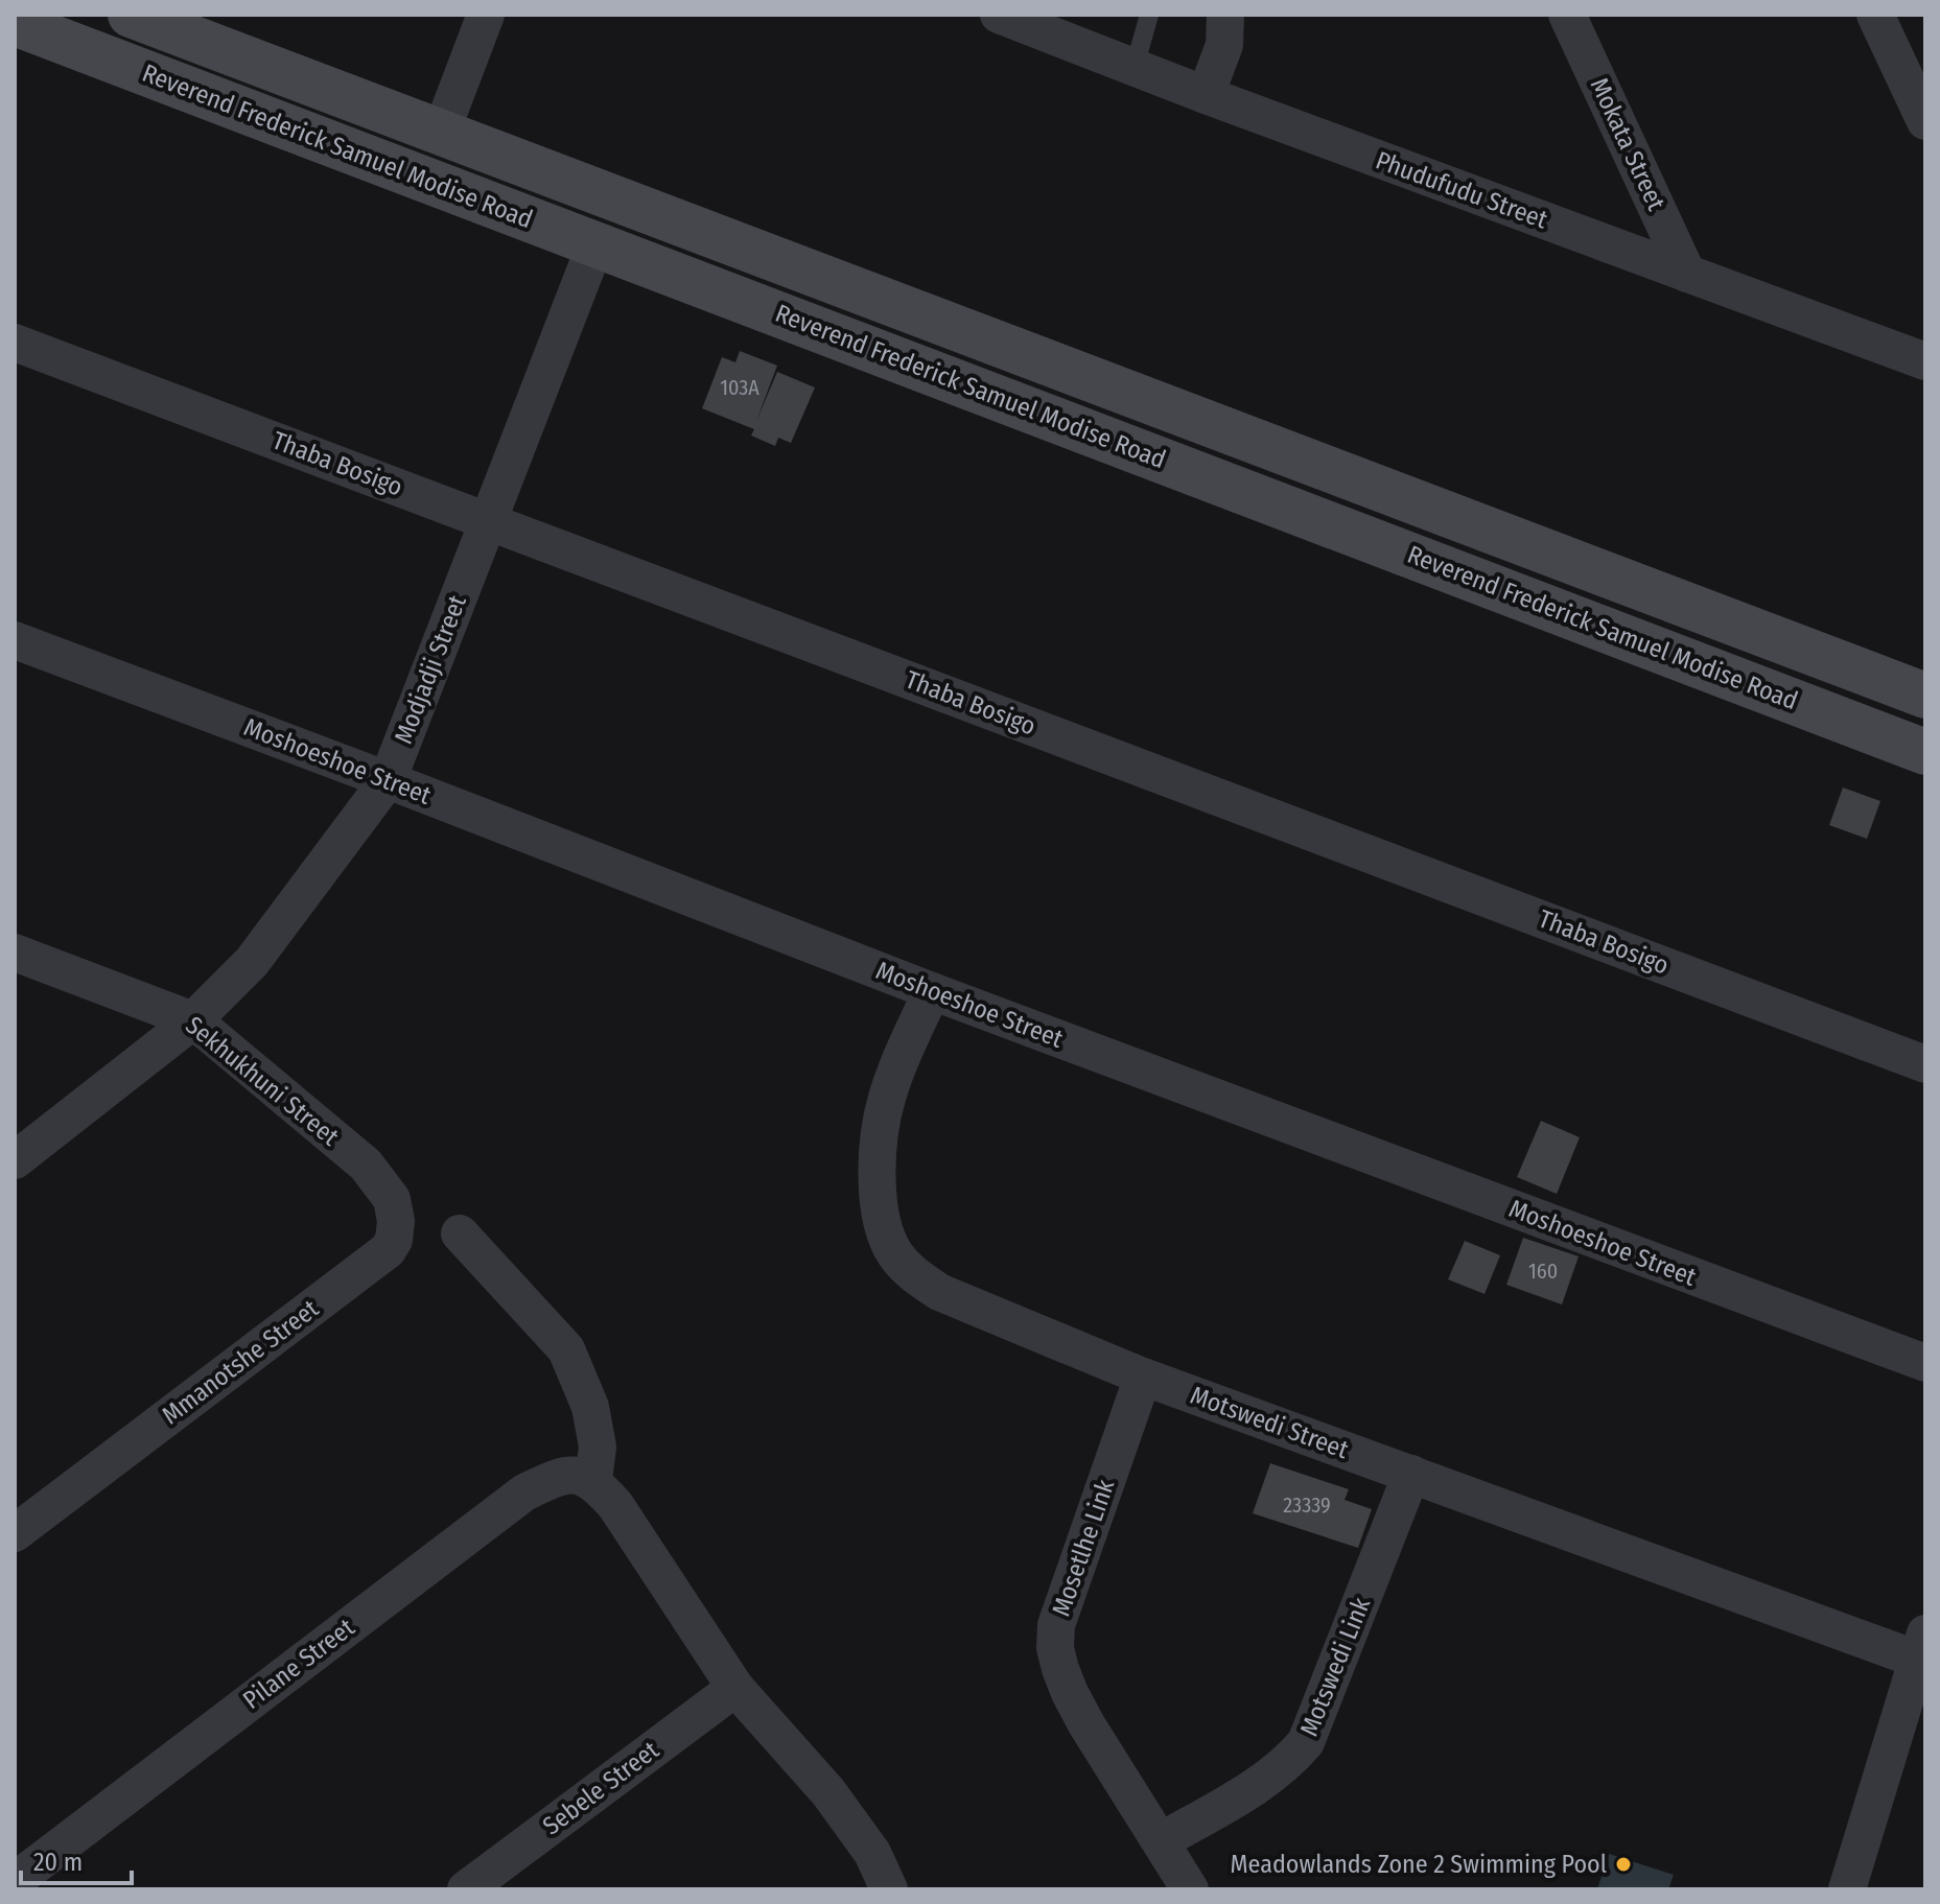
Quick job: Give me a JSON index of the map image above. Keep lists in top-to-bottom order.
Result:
{
  "streets": {
    "main road": ["Reverend Frederick Samuel Modise Road"],
    "street": [
      "Mokata Street",
      "Phudufudu Street",
      "Thaba Bosigo",
      "Modjadji Street",
      "Moshoeshoe Street",
      "Sekhukhuni Street",
      "Mmanotshe Street",
      "Motswedi Street",
      "Mosetlhe Link",
      "Pilane Street",
      "Motswedi Link",
      "Sebele Street"
    ]
  },
  "crossings": [
    ["Mokata Street", "Phudufudu Street"],
    ["Reverend Frederick Samuel Modise Road", "Modjadji Street"],
    ["Thaba Bosigo", "Modjadji Street"],
    ["Modjadji Street", "Moshoeshoe Street"],
    ["Modjadji Street", "Sekhukhuni Street"],
    ["Moshoeshoe Street", "Motswedi Street"],
    ["Sekhukhuni Street", "Mmanotshe Street"],
    ["Motswedi Street", "Mosetlhe Link"],
    ["Motswedi Street", "Motswedi Link"],
    ["Mosetlhe Link", "Motswedi Link"]
  ],
  "places": ["Meadowlands Zone 2 Swimming Pool"],
  "house_numbers": ["103A", "160", "23339"],
  "scale_bar": "20 m"
}
